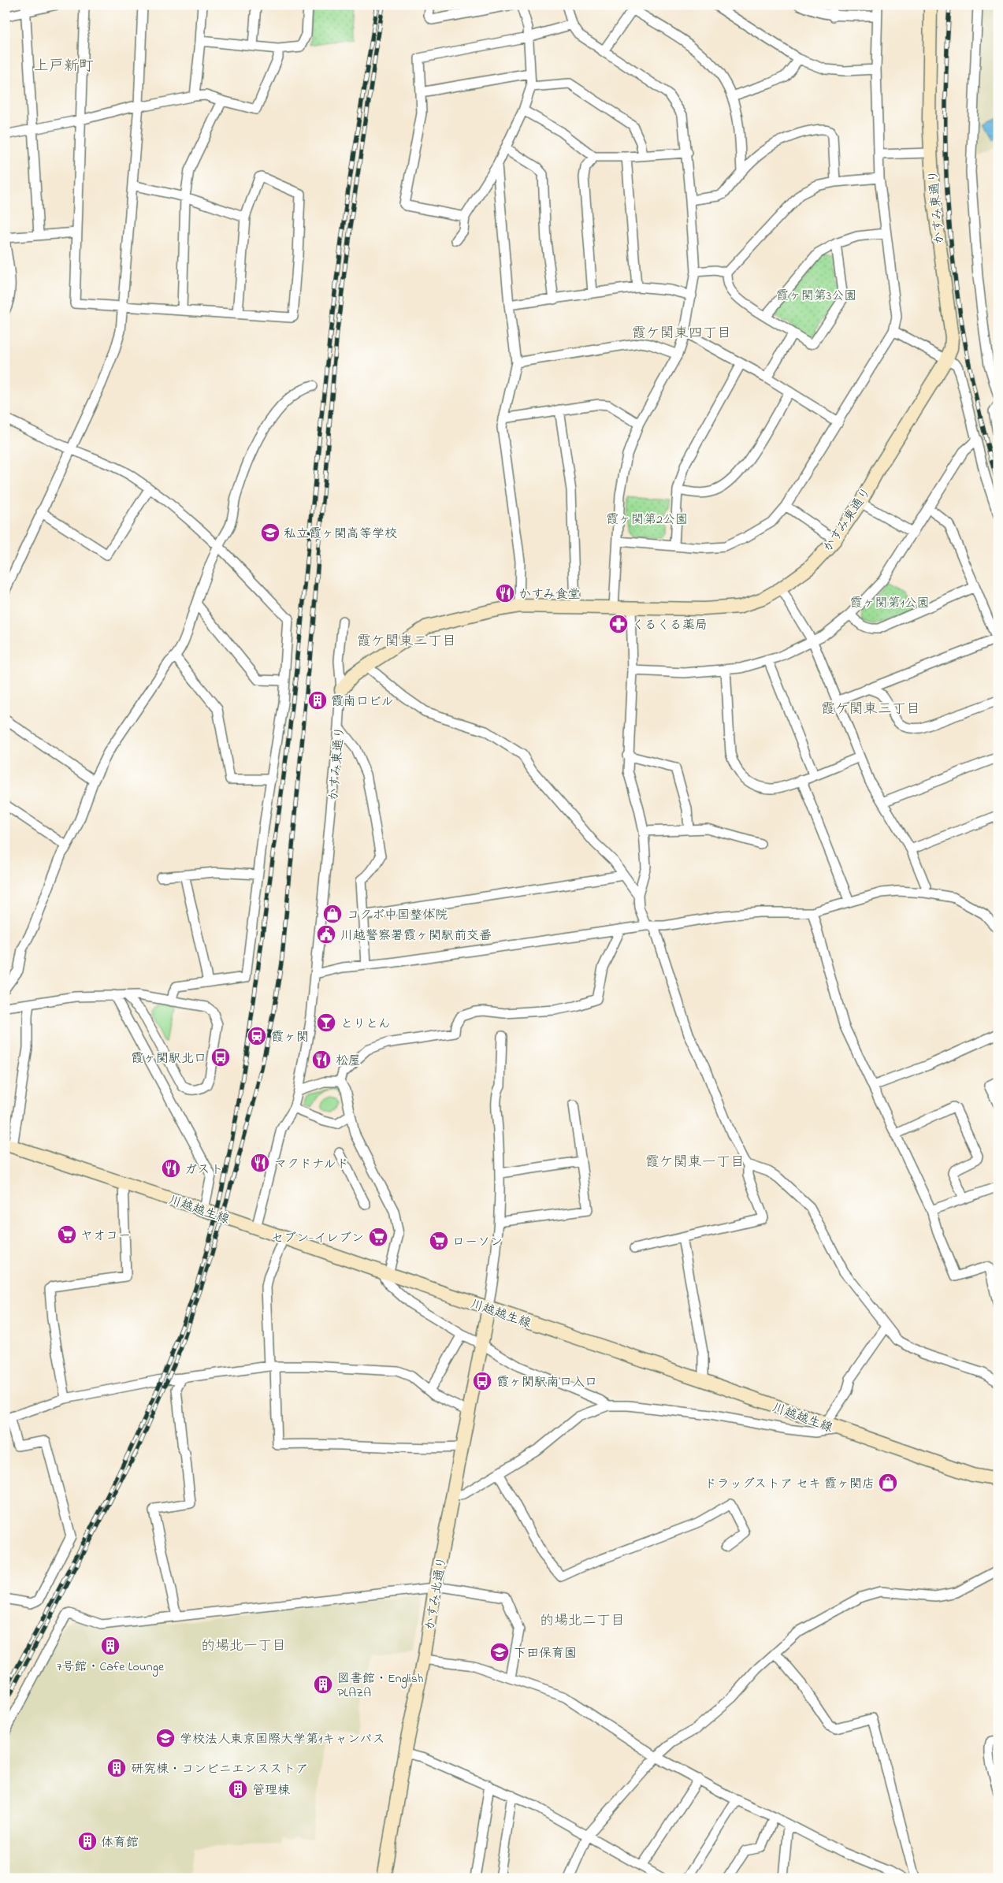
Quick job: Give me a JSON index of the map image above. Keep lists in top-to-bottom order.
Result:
{
  "streets": {
    "street": ["かすみ東通り", "川越越生線", "かすみ北通り"]
  },
  "crossings": [
    ["かすみ東通り", "川越越生線"],
    ["川越越生線", "かすみ北通り"]
  ],
  "districts": [
    "上戸新町",
    "霞ケ関東四丁目",
    "霞ケ関東二丁目",
    "霞ケ関東三丁目",
    "霞ケ関東一丁目",
    "的場北二丁目",
    "的場北一丁目"
  ],
  "parks": ["霞ヶ関第3公園", "霞ヶ関第2公園", "霞ヶ関第1公園"],
  "places": {
    "school or university": ["私立霞ヶ関高等学校", "下田保育園", "学校法人東京国際大学第1キャンパス"],
    "restaurant": [
      "かすみ食堂",
      "松屋",
      "マクドナルド",
      "ガスト"
    ],
    "pharmacy": ["くるくる薬局"],
    "building": [
      "霞南口ビル",
      "7号館・Cafe Lounge",
      "図書館・English PLAZA",
      "研究棟・コンビニエンスストア",
      "管理棟",
      "体育館"
    ],
    "shop": ["コクボ中国整体院", "ドラッグストア セキ 霞ヶ関店"],
    "public building": ["川越警察署霞ヶ関駅前交番"],
    "bar": ["とりとん"],
    "station": ["霞ヶ関"],
    "bus stop": ["霞ヶ関駅北口", "霞ヶ関駅南口入口"],
    "supermarket": ["ヤオコー", "セブン-イレブン", "ローソン"]
  }
}
